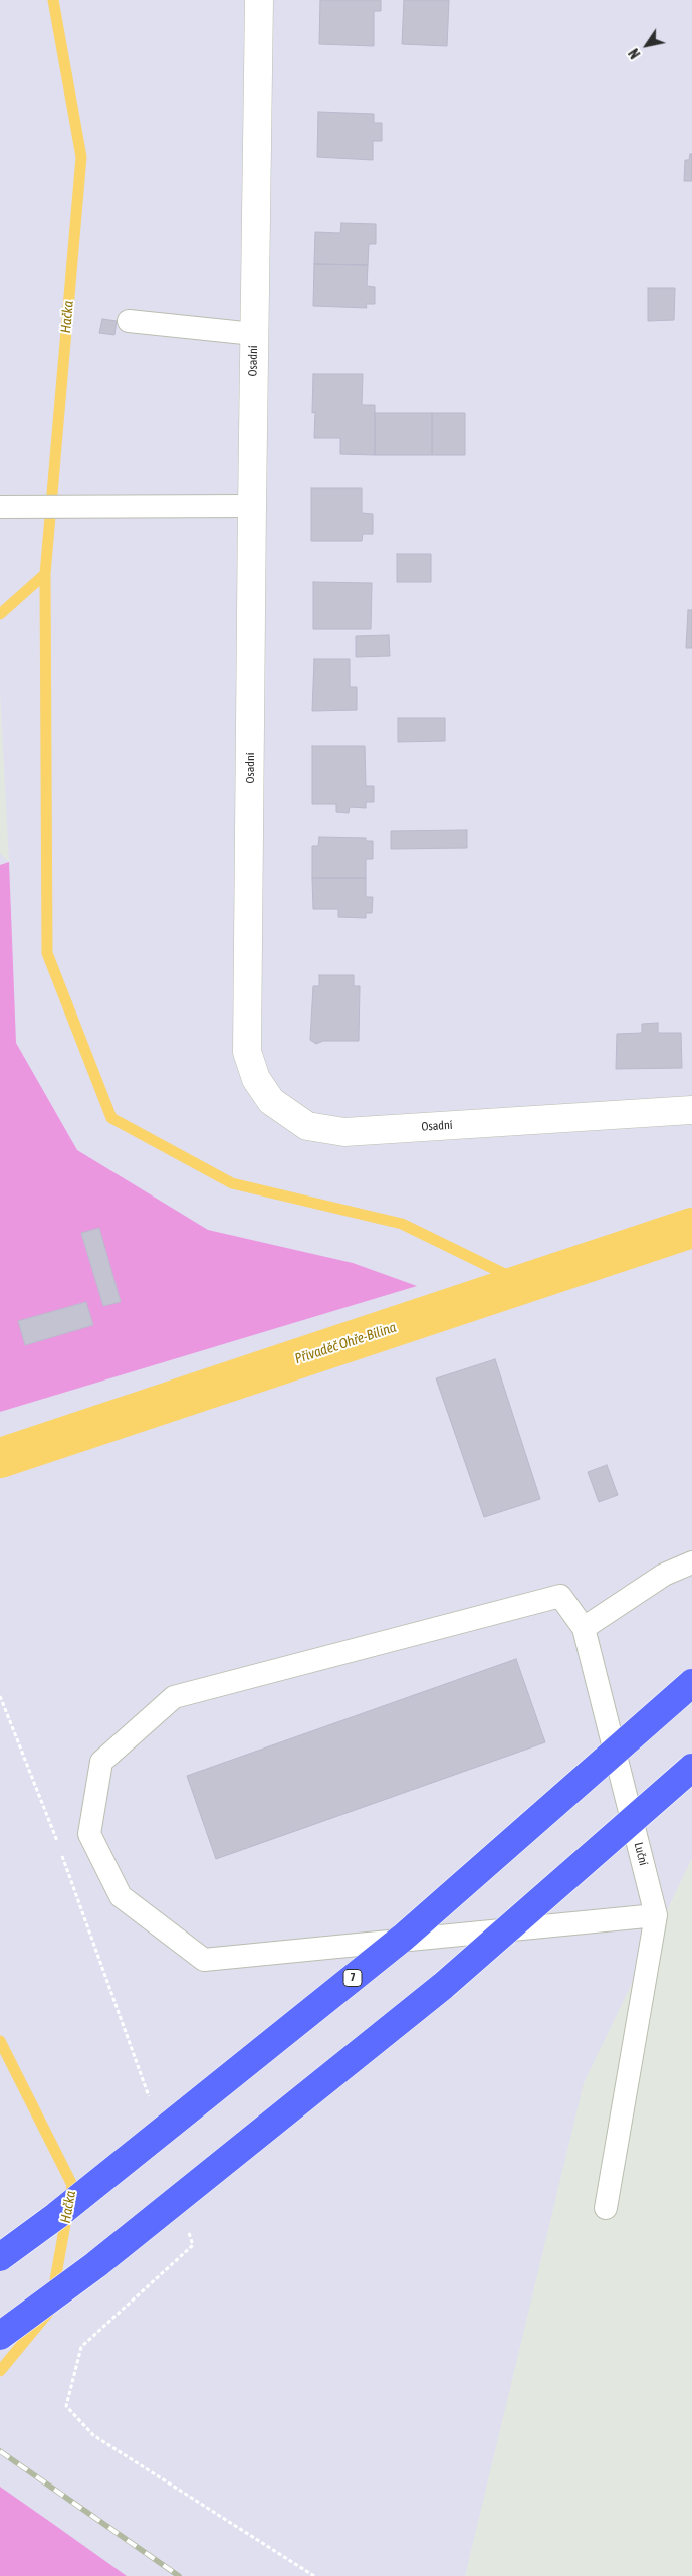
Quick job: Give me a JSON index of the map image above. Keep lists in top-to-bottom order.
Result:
{
  "streets": {
    "highway": ["7"],
    "street": ["Osadní"],
    "lane": ["Luční"]
  },
  "water": ["Hačka", "Přivaděč Ohře-Bílina"],
  "north": "bottom left"
}
